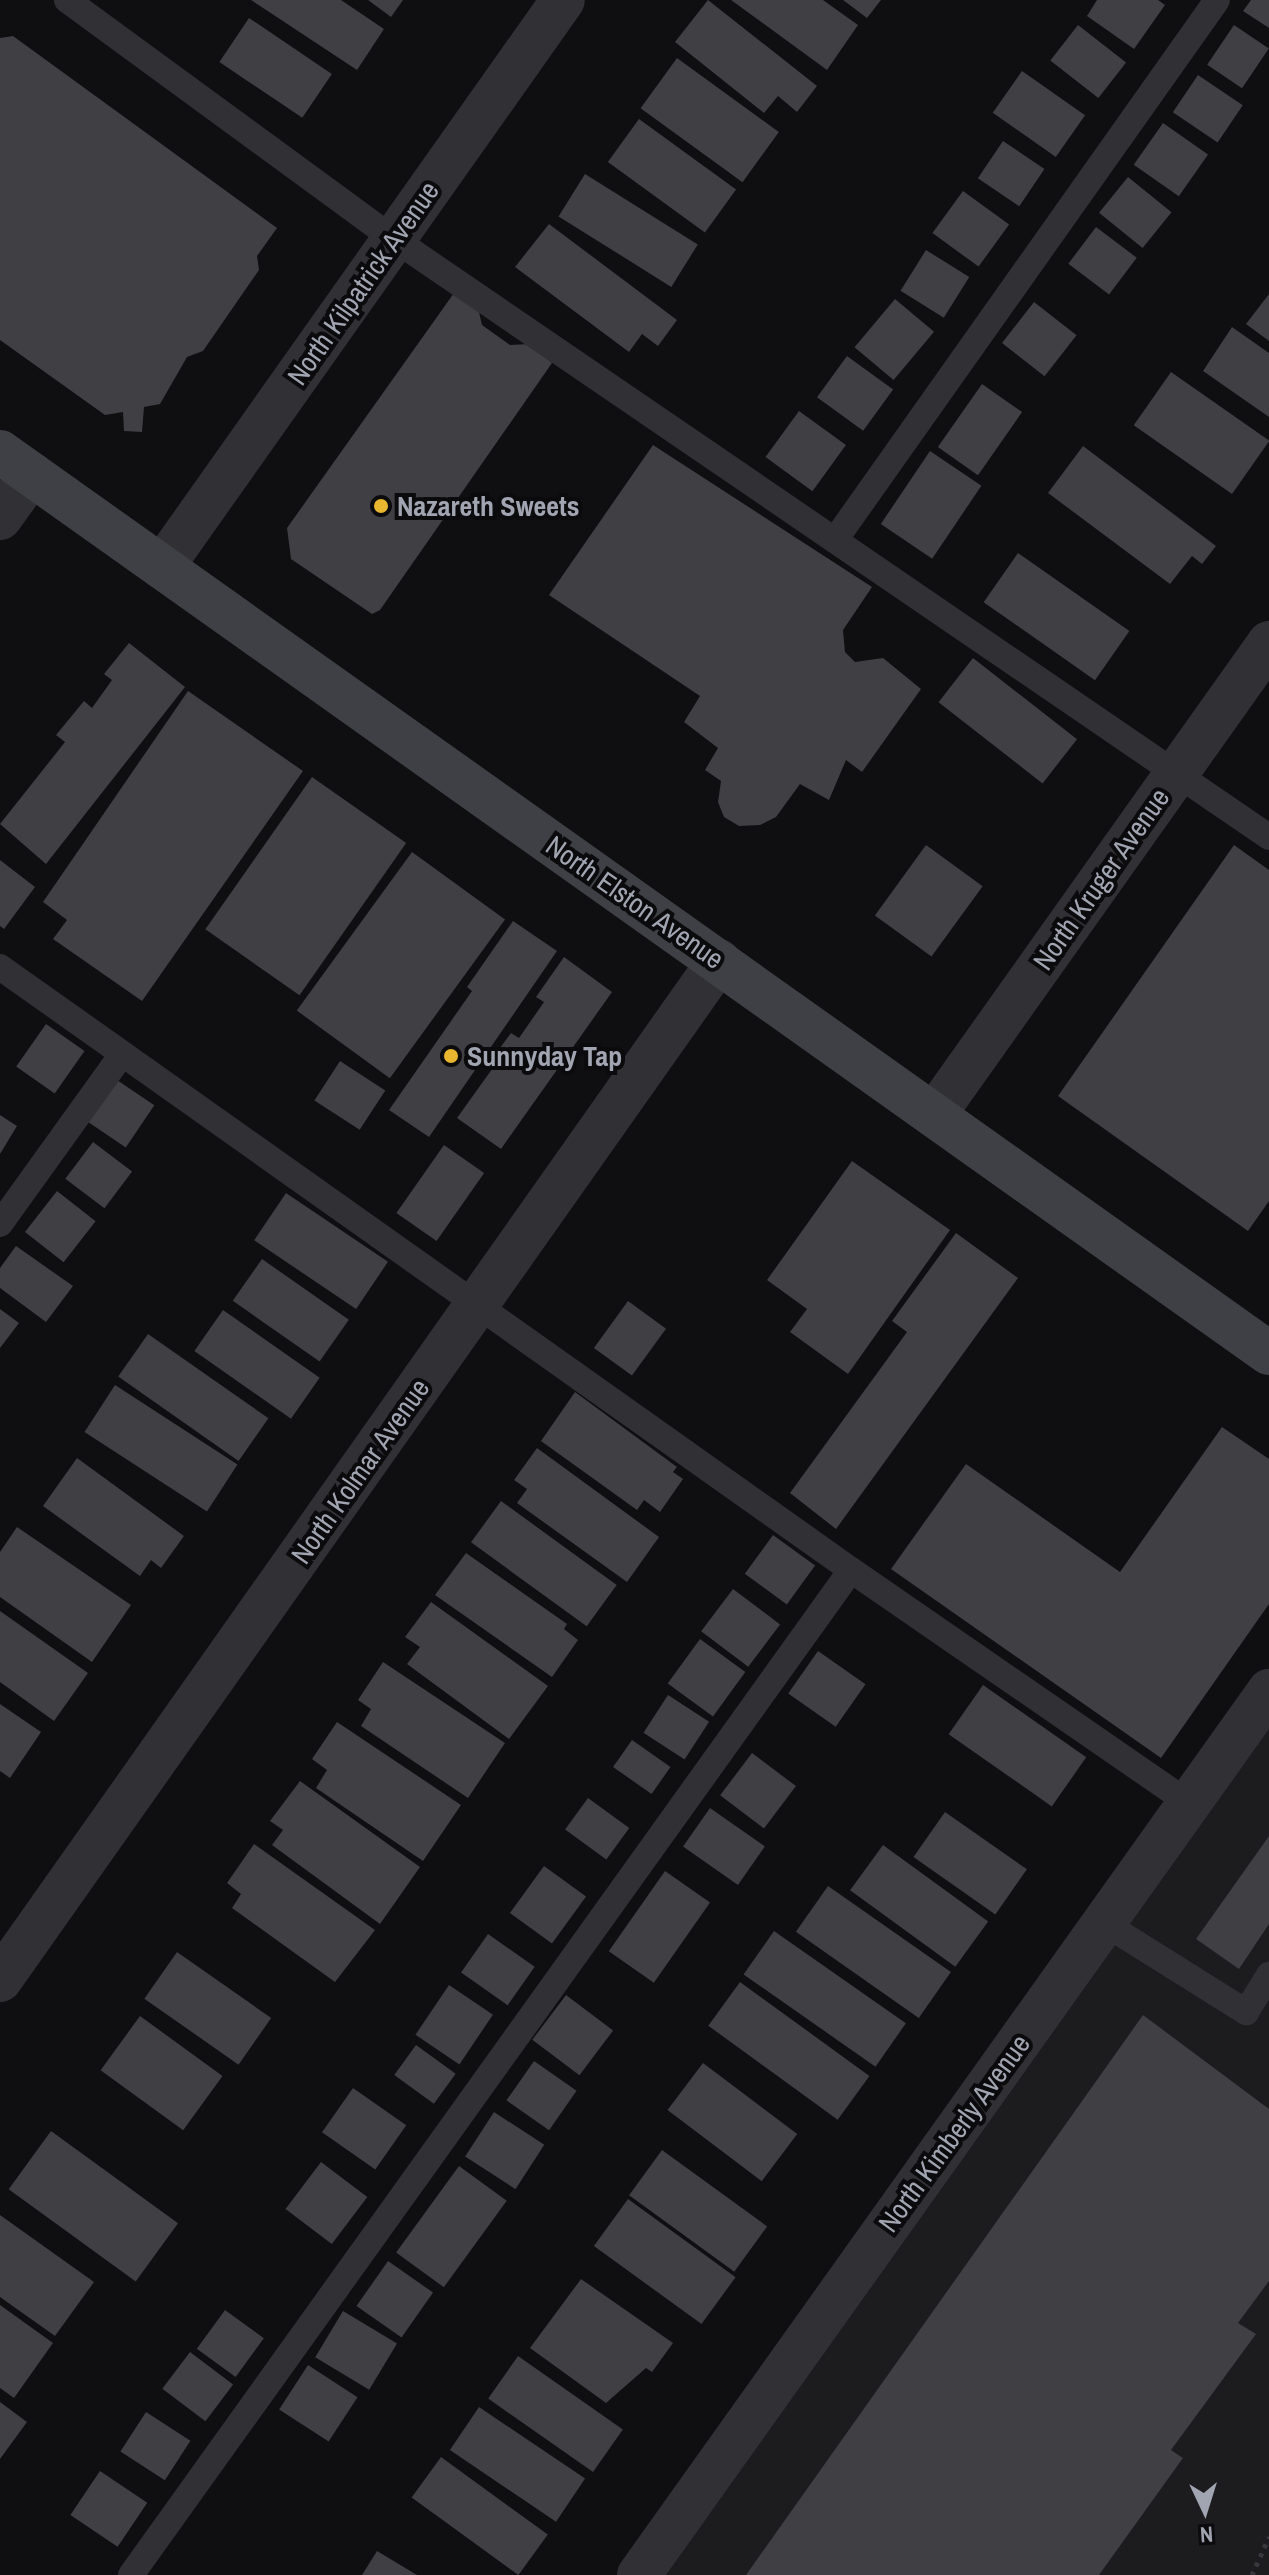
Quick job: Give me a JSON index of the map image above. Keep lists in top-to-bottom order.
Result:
{
  "streets": {
    "main road": ["North Elston Avenue"],
    "street": [
      "North Kilpatrick Avenue",
      "North Kruger Avenue",
      "North Kolmar Avenue",
      "North Kimberly Avenue"
    ]
  },
  "crossings": [
    ["North Kilpatrick Avenue", "North Elston Avenue"],
    ["North Kruger Avenue", "North Elston Avenue"],
    ["North Elston Avenue", "North Kolmar Avenue"]
  ],
  "places": ["Nazareth Sweets", "Sunnyday Tap"],
  "north": "bottom"
}
